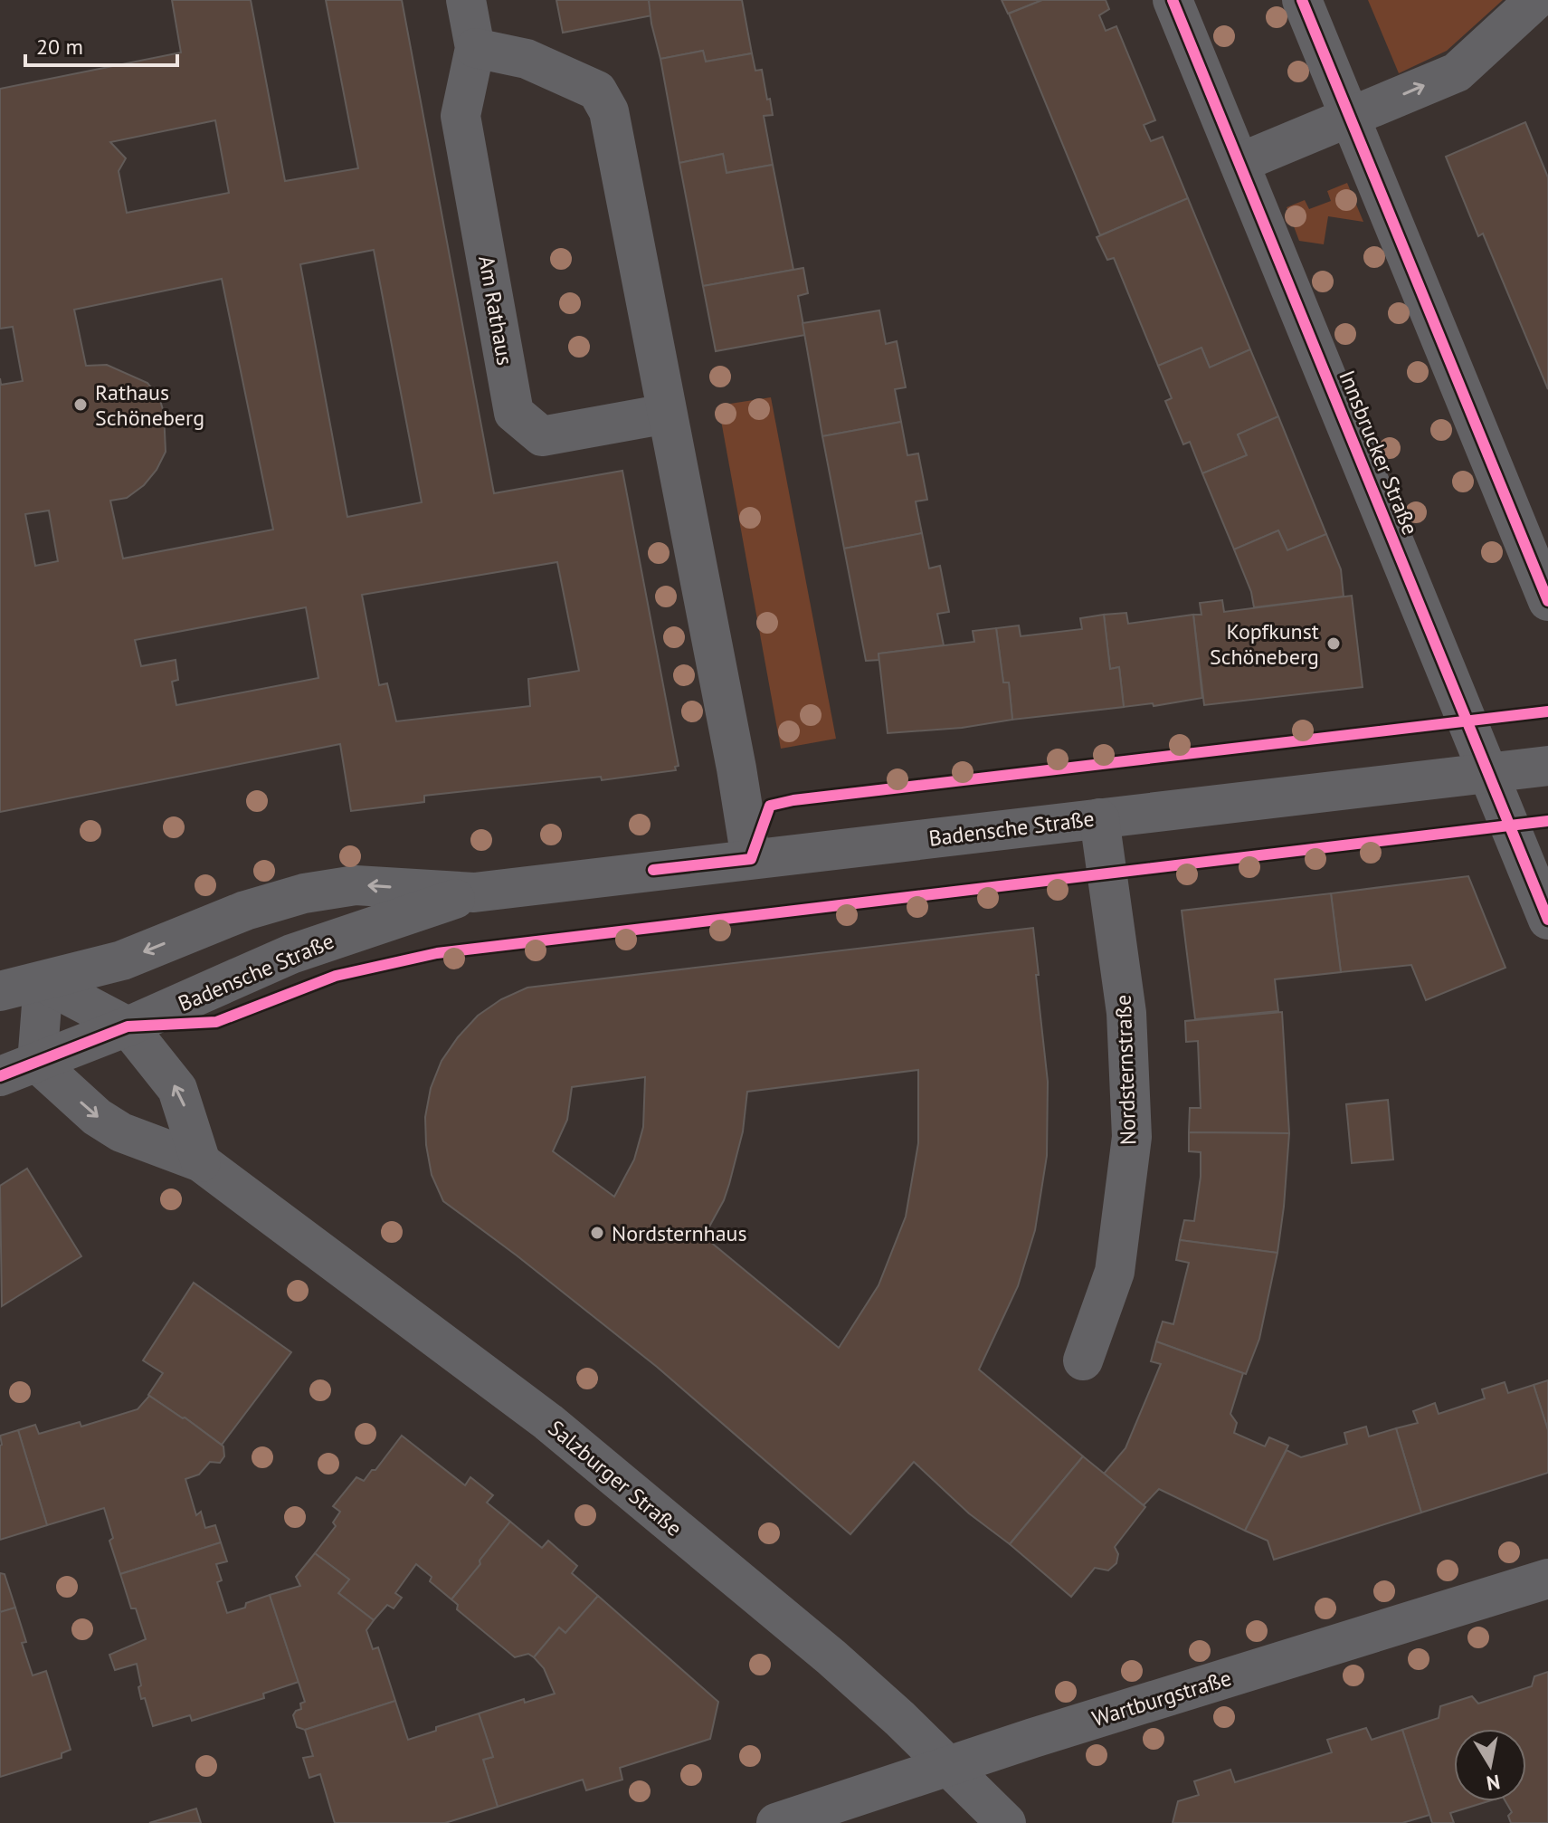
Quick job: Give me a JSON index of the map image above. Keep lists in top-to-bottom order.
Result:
{
  "streets": {
    "street": [
      "Am Rathaus",
      "Innsbrucker Straße",
      "Badensche Straße",
      "Nordsternstraße",
      "Salzburger Straße",
      "Wartburgstraße"
    ]
  },
  "crossings": [
    ["Innsbrucker Straße", "Badensche Straße"],
    ["Badensche Straße", "Nordsternstraße"],
    ["Badensche Straße", "Salzburger Straße"],
    ["Salzburger Straße", "Wartburgstraße"]
  ],
  "places": ["Rathaus Schöneberg", "Kopfkunst Schöneberg", "Nordsternhaus"],
  "scale_bar": "20 m",
  "north": "bottom"
}
